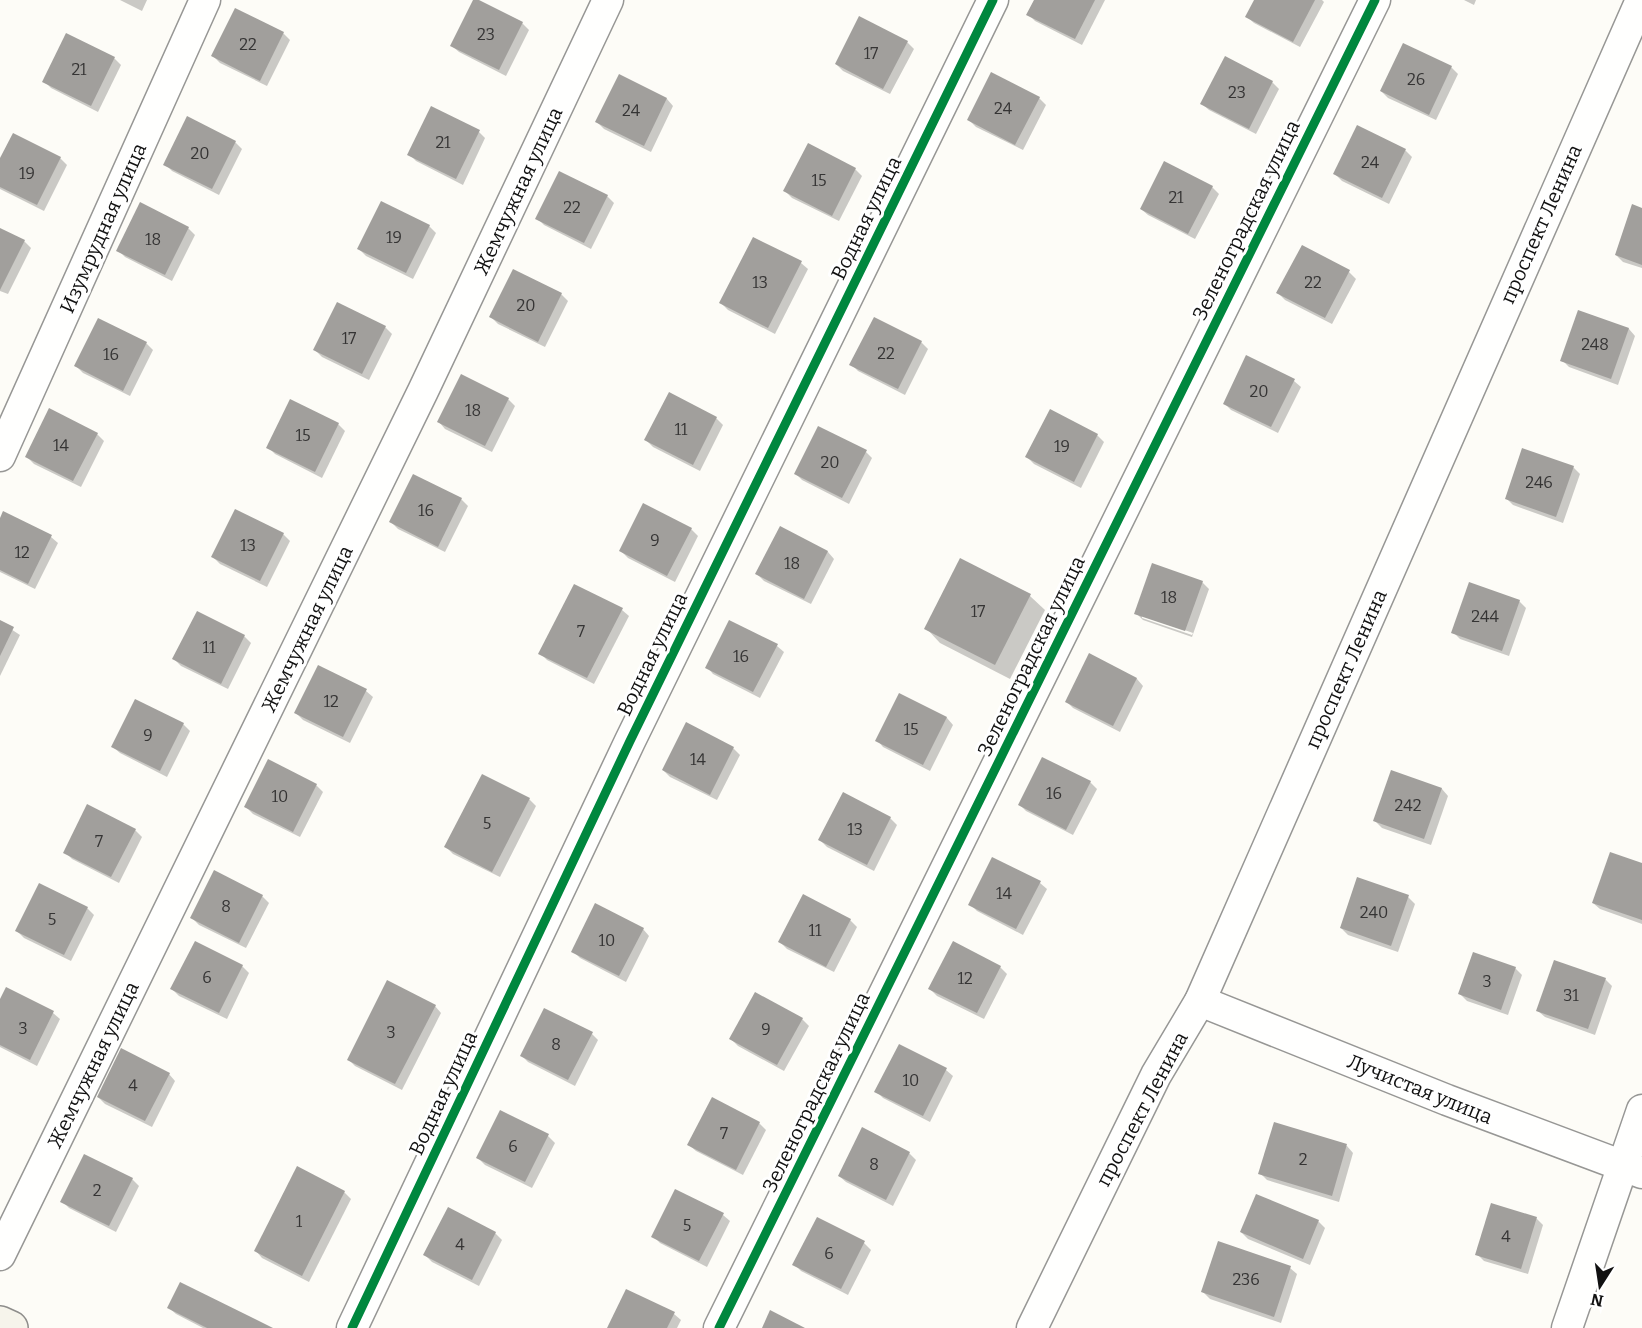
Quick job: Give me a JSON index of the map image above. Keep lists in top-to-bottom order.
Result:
{
  "streets": {
    "street": [
      "Жемчужная улица",
      "Водная улица",
      "Зеленоградская улица",
      "проспект Ленина",
      "Изумрудная улица",
      "Лучистая улица"
    ]
  },
  "crossings": [
    ["проспект Ленина", "Лучистая улица"]
  ],
  "house_numbers": [
    "23",
    "22",
    "17",
    "21",
    "26",
    "23",
    "24",
    "24",
    "21",
    "20",
    "24",
    "19",
    "15",
    "21",
    "22",
    "19",
    "18",
    "13",
    "22",
    "20",
    "17",
    "248",
    "22",
    "16",
    "20",
    "18",
    "11",
    "15",
    "14",
    "19",
    "20",
    "246",
    "16",
    "9",
    "13",
    "12",
    "18",
    "18",
    "17",
    "244",
    "7",
    "11",
    "16",
    "12",
    "15",
    "9",
    "14",
    "16",
    "10",
    "242",
    "5",
    "13",
    "7",
    "14",
    "8",
    "240",
    "5",
    "11",
    "10",
    "6",
    "12",
    "3",
    "31",
    "3",
    "9",
    "3",
    "8",
    "10",
    "4",
    "7",
    "6",
    "2",
    "8",
    "2",
    "1",
    "5",
    "4",
    "4",
    "6",
    "236"
  ],
  "north": "bottom"
}
